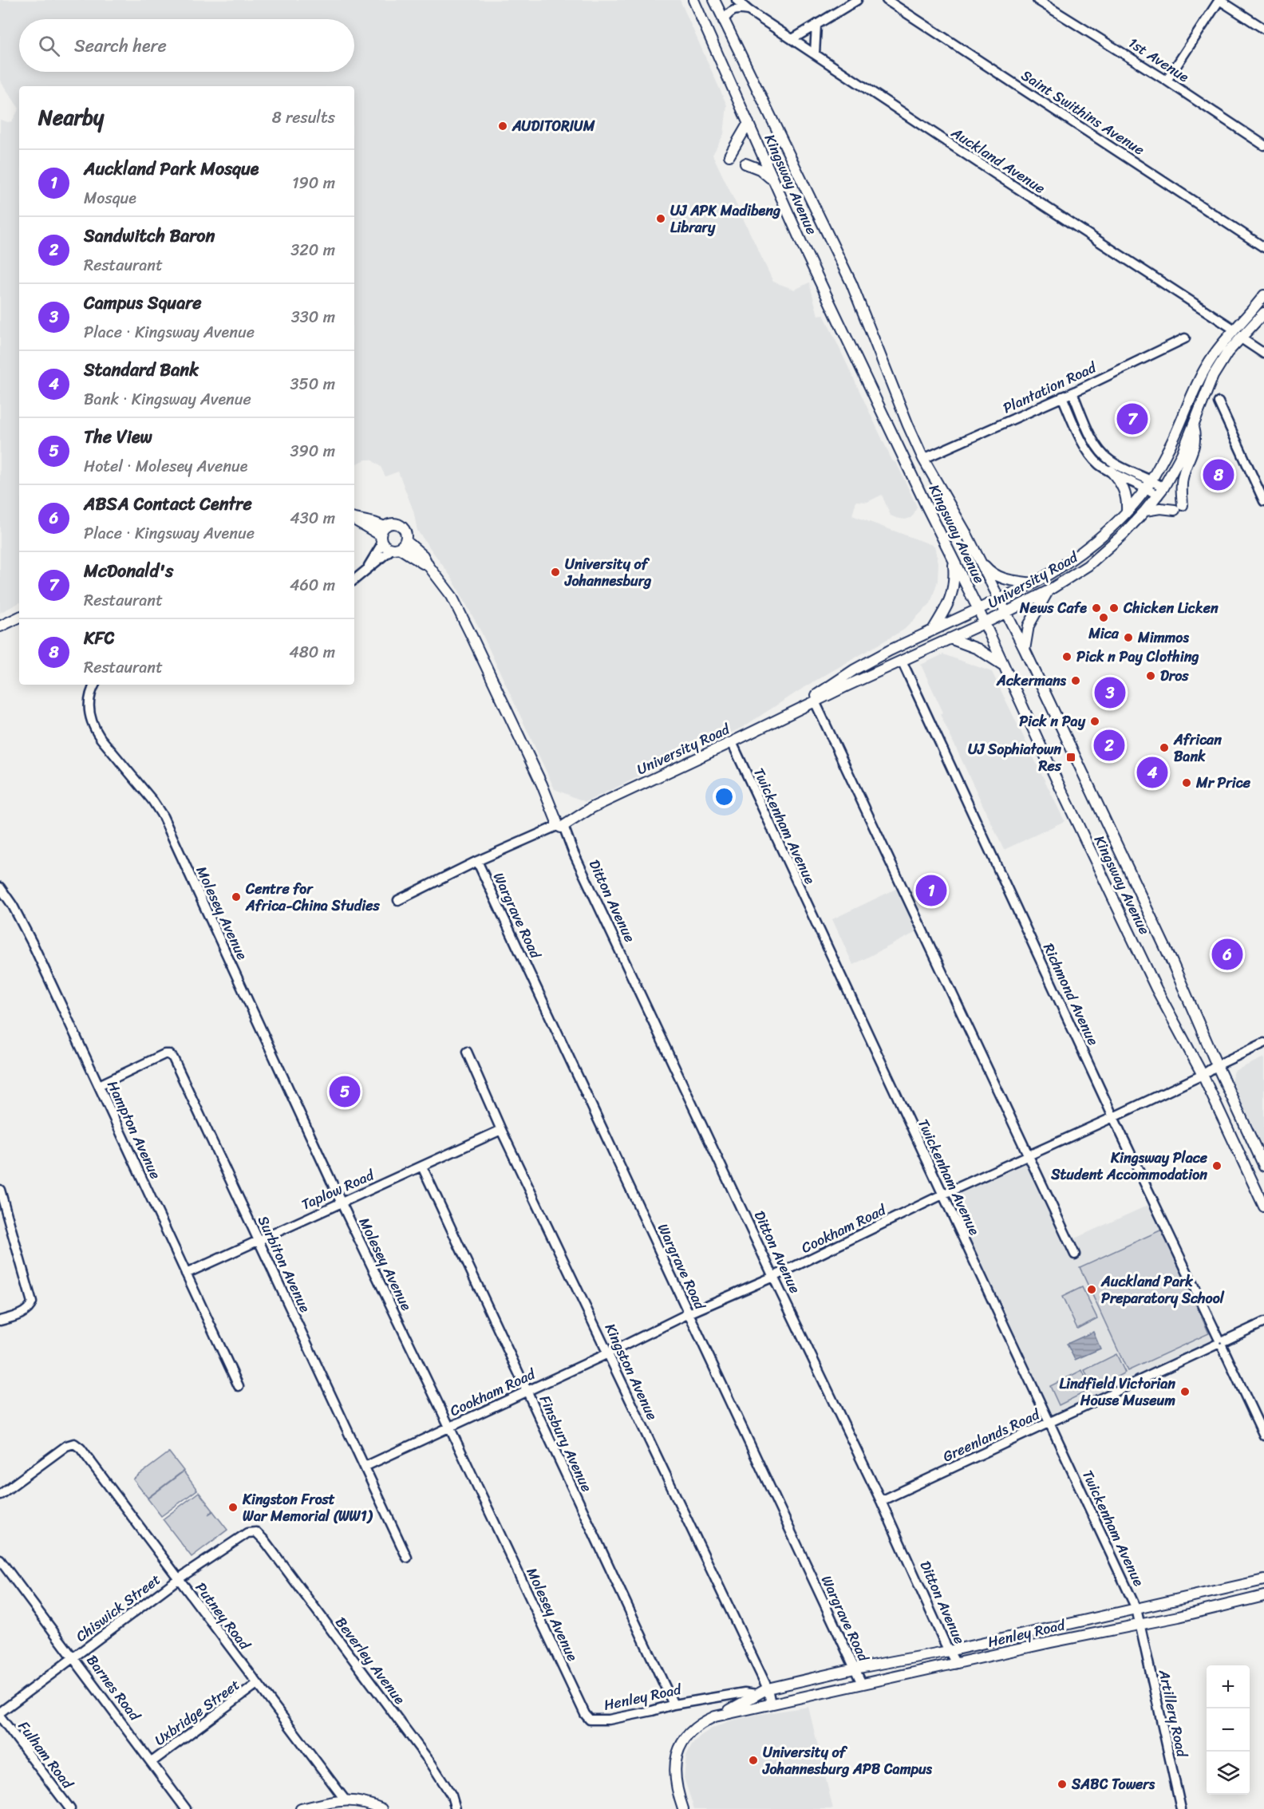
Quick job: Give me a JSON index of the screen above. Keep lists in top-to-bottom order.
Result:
{
  "streets": {
    "main road": [
      "Kingsway Avenue",
      "University Road",
      "Ditton Avenue",
      "Henley Road"
    ],
    "street": [
      "1st Avenue",
      "Saint Swithins Avenue",
      "Auckland Avenue",
      "Plantation Road",
      "Twickenham Avenue",
      "Molesey Avenue",
      "Wargrave Road",
      "Richmond Avenue",
      "Hampton Avenue",
      "Taplow Road",
      "Cookham Road",
      "Surbiton Avenue",
      "Kingston Avenue",
      "Greenlands Road",
      "Finsbury Avenue",
      "Chiswick Street",
      "Putney Road",
      "Beverley Avenue",
      "Barnes Road",
      "Uxbridge Street",
      "Artillery Road",
      "Fulham Road"
    ]
  },
  "crossings": [
    ["Auckland Avenue", "University Road"],
    ["Kingsway Avenue", "Plantation Road"],
    ["Kingsway Avenue", "University Road"],
    ["Kingsway Avenue", "Cookham Road"],
    ["University Road", "Twickenham Avenue"],
    ["University Road", "Ditton Avenue"],
    ["University Road", "Wargrave Road"],
    ["University Road", "Richmond Avenue"],
    ["Twickenham Avenue", "Cookham Road"],
    ["Twickenham Avenue", "Greenlands Road"],
    ["Twickenham Avenue", "Henley Road"],
    ["Twickenham Avenue", "Artillery Road"],
    ["Ditton Avenue", "Cookham Road"],
    ["Ditton Avenue", "Greenlands Road"],
    ["Ditton Avenue", "Henley Road"],
    ["Molesey Avenue", "Taplow Road"],
    ["Molesey Avenue", "Cookham Road"],
    ["Molesey Avenue", "Henley Road"],
    ["Wargrave Road", "Cookham Road"],
    ["Wargrave Road", "Henley Road"],
    ["Richmond Avenue", "Cookham Road"],
    ["Richmond Avenue", "Greenlands Road"],
    ["Hampton Avenue", "Taplow Road"],
    ["Hampton Avenue", "Surbiton Avenue"],
    ["Taplow Road", "Surbiton Avenue"],
    ["Taplow Road", "Kingston Avenue"],
    ["Taplow Road", "Finsbury Avenue"],
    ["Cookham Road", "Surbiton Avenue"],
    ["Cookham Road", "Kingston Avenue"],
    ["Cookham Road", "Finsbury Avenue"],
    ["Kingston Avenue", "Henley Road"],
    ["Finsbury Avenue", "Henley Road"],
    ["Chiswick Street", "Putney Road"],
    ["Chiswick Street", "Beverley Avenue"],
    ["Chiswick Street", "Barnes Road"],
    ["Putney Road", "Uxbridge Street"],
    ["Henley Road", "Artillery Road"],
    ["Barnes Road", "Uxbridge Street"]
  ],
  "places": {
    "other": [
      "AUDITORIUM",
      "UJ APK Madibeng Library",
      "University of Johannesburg",
      "News Cafe",
      "Chicken Licken",
      "Mica",
      "Mimmos",
      "Pick n Pay Clothing",
      "Dros",
      "Ackermans",
      "Pick n Pay",
      "African Bank",
      "Mr Price",
      "Centre for Africa-China Studies",
      "Kingsway Place Student Accommodation",
      "Auckland Park Preparatory School",
      "Lindfield Victorian House Museum",
      "Kingston Frost War Memorial (WW1)",
      "University of Johannesburg APB Campus",
      "SABC Towers"
    ],
    "transit": ["UJ Sophiatown Res"]
  },
  "page": {
    "search": "Search here",
    "heading": ["Nearby", "8 results"],
    "list": [
      {
        "mark": "1",
        "name": "Auckland Park Mosque",
        "note": "Mosque",
        "value": "190 m"
      },
      {
        "mark": "2",
        "name": "Sandwitch Baron",
        "note": "Restaurant",
        "value": "320 m"
      },
      {
        "mark": "3",
        "name": "Campus Square",
        "note": "Place · Kingsway Avenue",
        "value": "330 m"
      },
      {
        "mark": "4",
        "name": "Standard Bank",
        "note": "Bank · Kingsway Avenue",
        "value": "350 m"
      },
      {
        "mark": "5",
        "name": "The View",
        "note": "Hotel · Molesey Avenue",
        "value": "390 m"
      },
      {
        "mark": "6",
        "name": "ABSA Contact Centre",
        "note": "Place · Kingsway Avenue",
        "value": "430 m"
      },
      {
        "mark": "7",
        "name": "McDonald's",
        "note": "Restaurant",
        "value": "460 m"
      },
      {
        "mark": "8",
        "name": "KFC",
        "note": "Restaurant",
        "value": "480 m"
      }
    ],
    "pins": [
      "7",
      "8",
      "3",
      "2",
      "4",
      "1",
      "6",
      "5"
    ],
    "map_buttons": ["+", "−"]
  }
}
